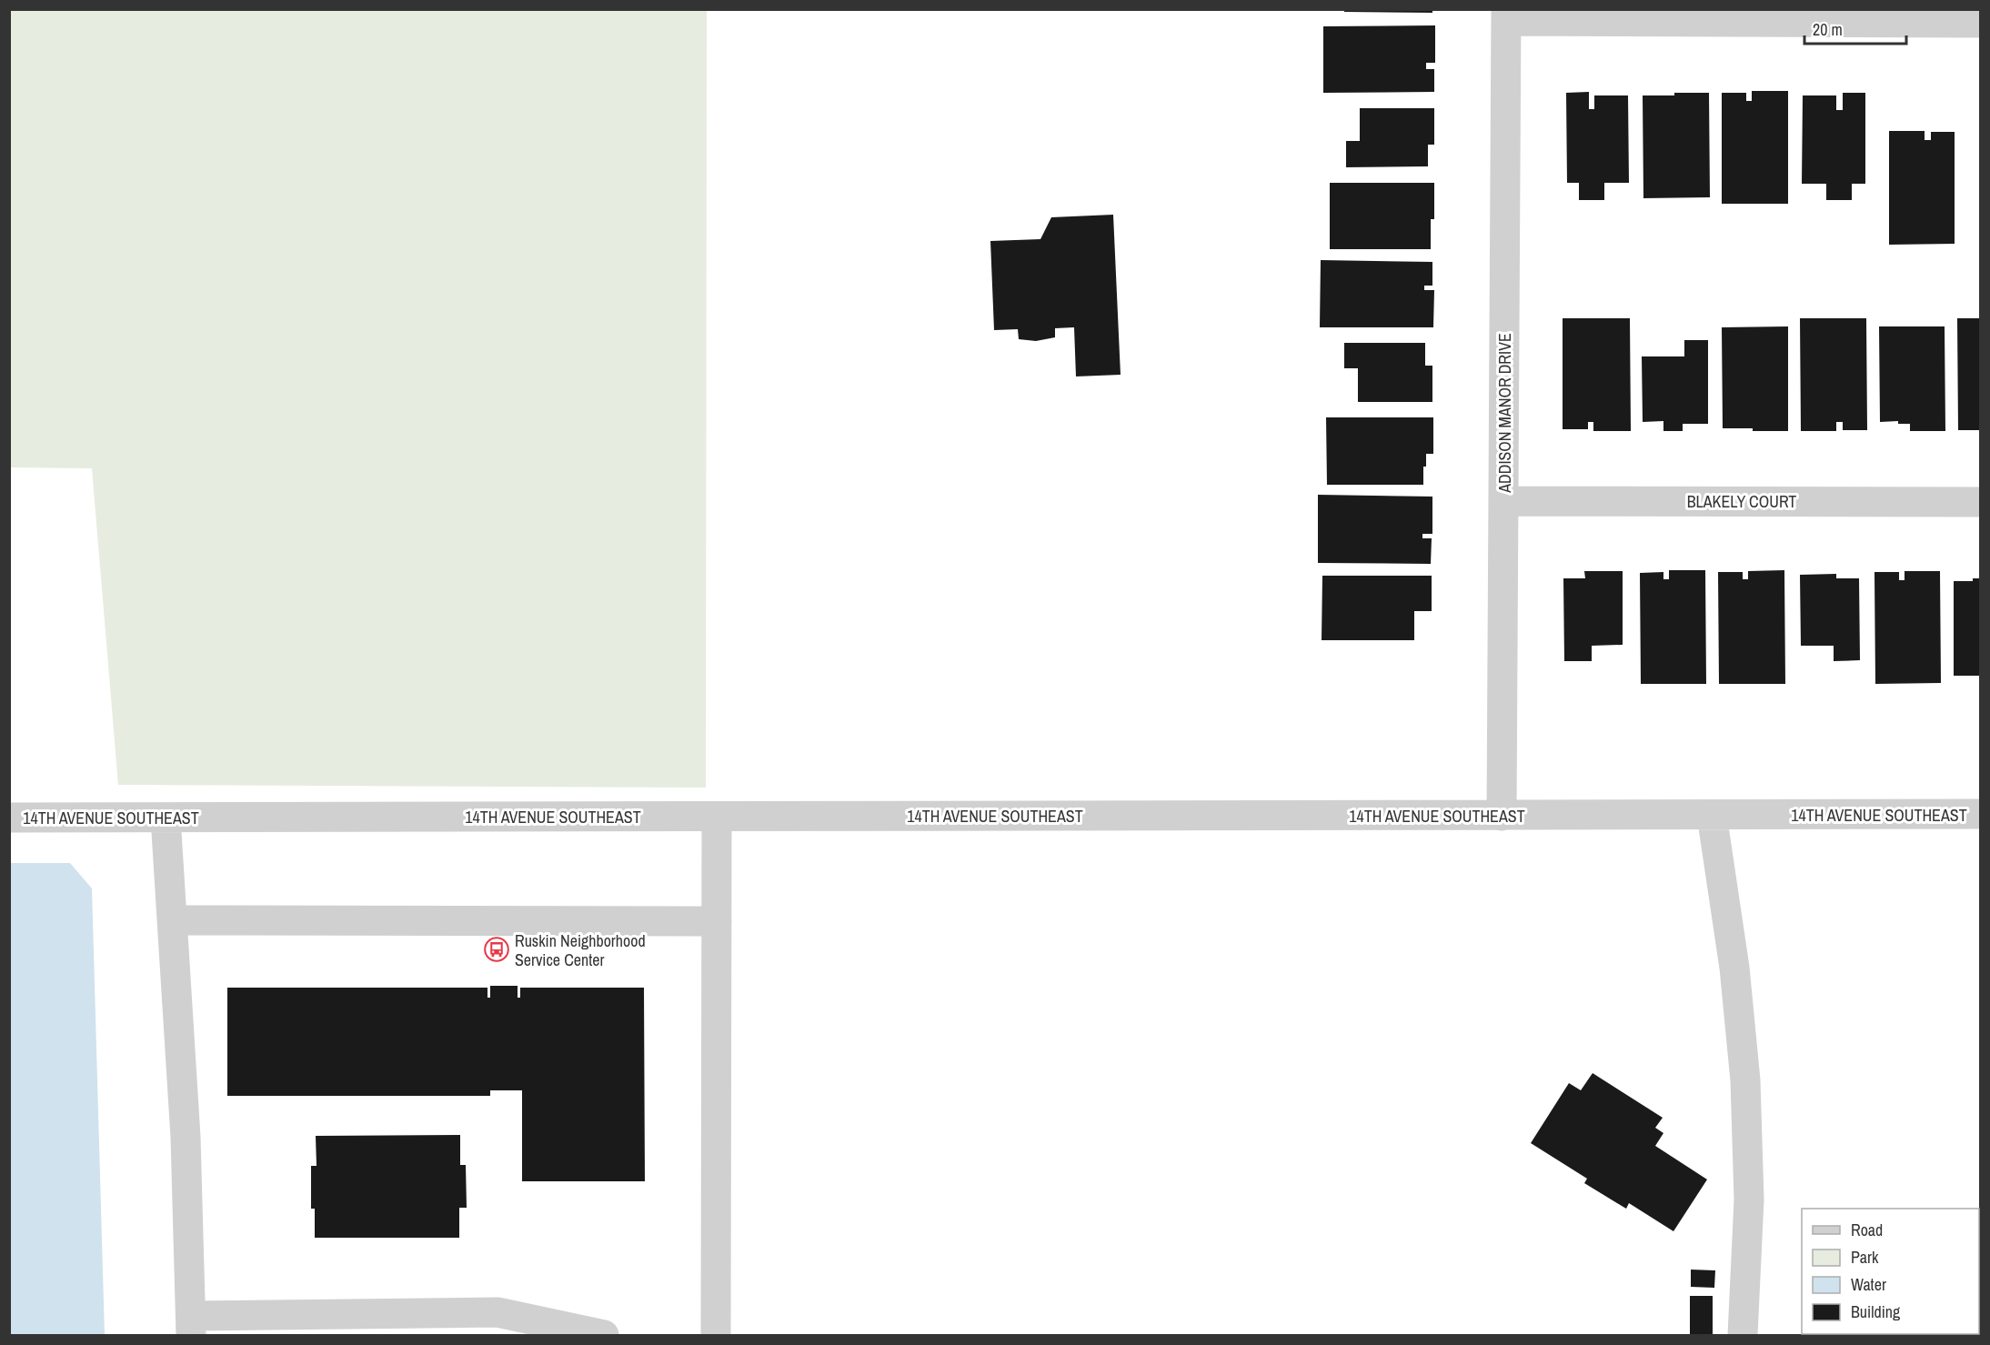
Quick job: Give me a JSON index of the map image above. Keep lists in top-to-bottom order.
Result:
{
  "streets": {
    "street": ["ADDISON MANOR DRIVE", "BLAKELY COURT", "14TH AVENUE SOUTHEAST"]
  },
  "crossings": [
    ["ADDISON MANOR DRIVE", "BLAKELY COURT"],
    ["ADDISON MANOR DRIVE", "14TH AVENUE SOUTHEAST"]
  ],
  "places": {
    "bus stop": ["Ruskin Neighborhood Service Center"]
  },
  "legend": [
    "Road",
    "Park",
    "Water",
    "Building"
  ],
  "scale_bar": "20 m"
}
